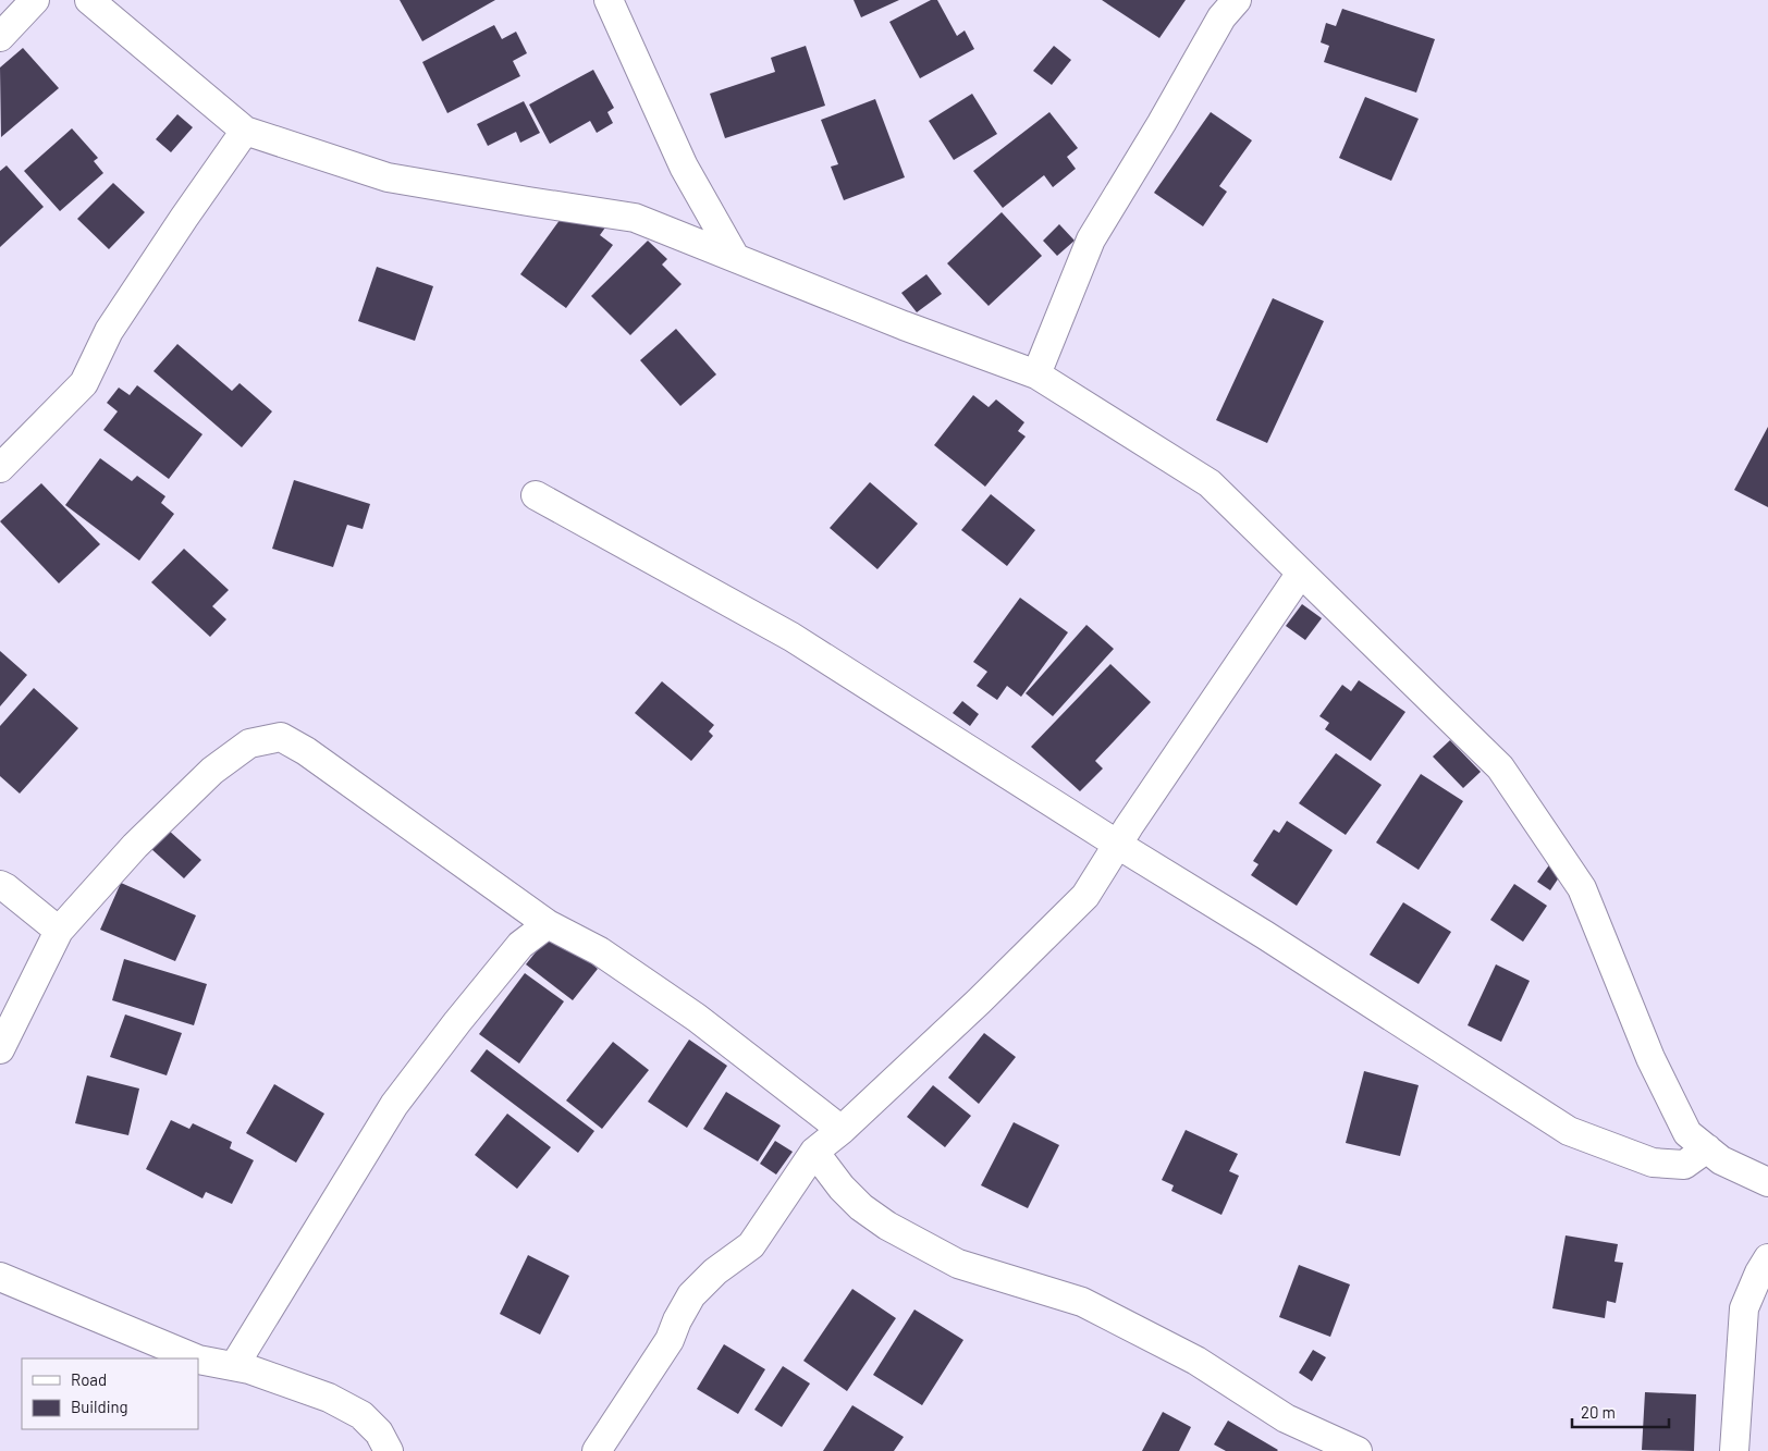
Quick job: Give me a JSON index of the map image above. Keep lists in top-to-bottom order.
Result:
{
  "legend": ["Road", "Building"],
  "scale_bar": "20 m"
}
